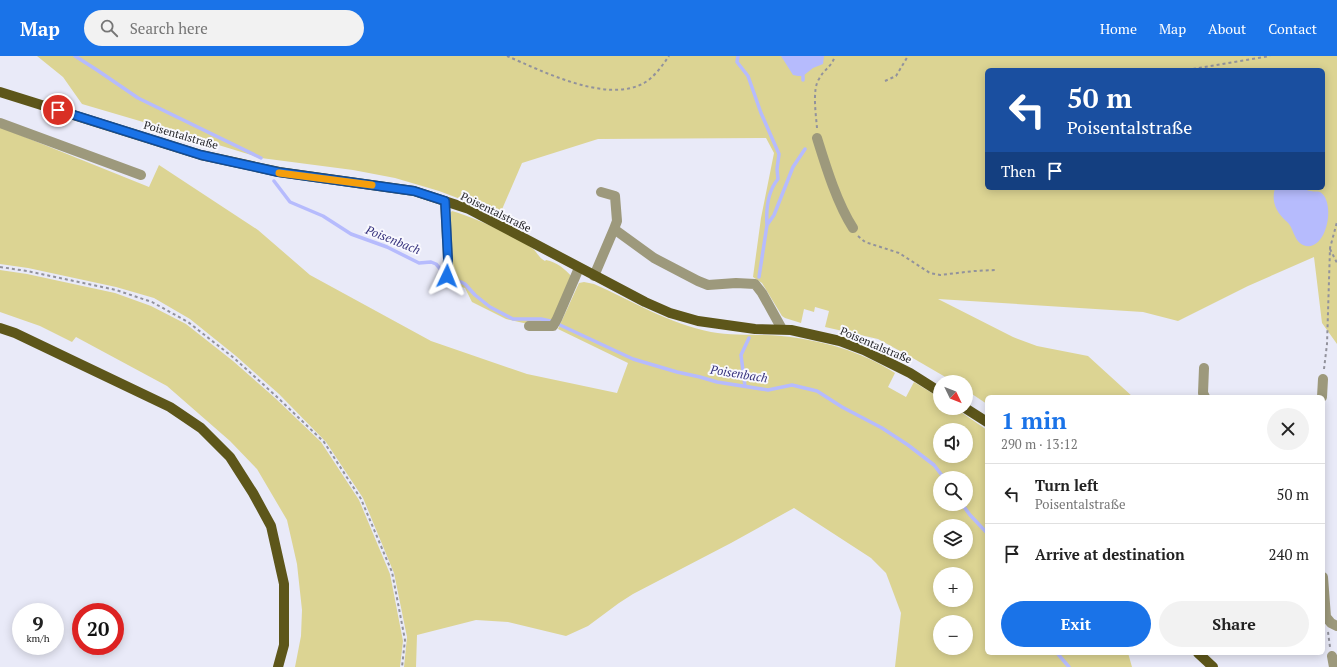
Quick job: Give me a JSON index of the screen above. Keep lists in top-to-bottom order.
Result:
{
  "streets": {
    "main road": ["Poisentalstraße"]
  },
  "water": ["Poisenbach"],
  "north": "bottom right",
  "page": {
    "header": "Map",
    "search": "Search here",
    "nav": [
      "Home",
      "Map",
      "About",
      "Contact"
    ],
    "turn": ["50 m", "Poisentalstraße"],
    "then": "Then",
    "map_buttons": ["+", "−"],
    "heading": ["1 min", "290 m · 13:12"],
    "list": [
      {
        "name": "Turn left",
        "note": "Poisentalstraße",
        "value": "50 m"
      },
      {
        "name": "Arrive at destination",
        "value": "240 m"
      }
    ],
    "buttons": ["Exit", "Share"],
    "speed": "9 km/h",
    "limit": "20"
  }
}
